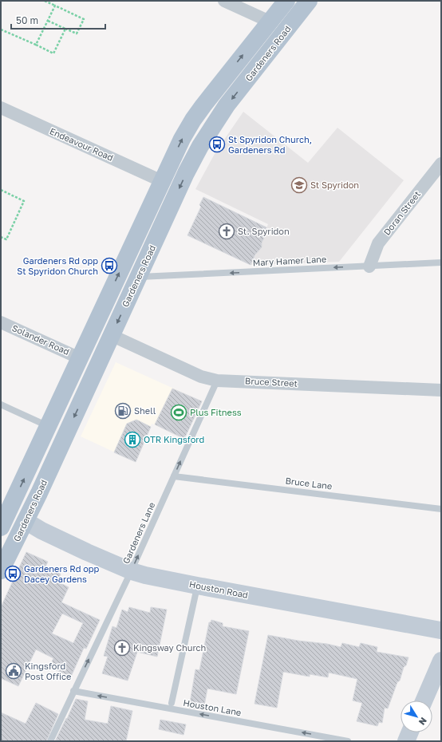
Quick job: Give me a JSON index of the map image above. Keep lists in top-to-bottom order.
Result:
{
  "streets": {
    "main road": ["Gardeners Road"],
    "street": [
      "Endeavour Road",
      "Doran Street",
      "Solander Road",
      "Bruce Street",
      "Houston Road"
    ],
    "lane": [
      "Mary Hamer Lane",
      "Bruce Lane",
      "Gardeners Lane",
      "Houston Lane"
    ]
  },
  "crossings": [
    ["Gardeners Road", "Endeavour Road"],
    ["Gardeners Road", "Mary Hamer Lane"],
    ["Gardeners Road", "Solander Road"],
    ["Gardeners Road", "Bruce Street"],
    ["Gardeners Road", "Houston Road"],
    ["Doran Street", "Mary Hamer Lane"],
    ["Bruce Street", "Gardeners Lane"],
    ["Bruce Lane", "Gardeners Lane"],
    ["Gardeners Lane", "Houston Road"],
    ["Gardeners Lane", "Houston Lane"]
  ],
  "one_way": ["Mary Hamer Lane", "Gardeners Lane", "Houston Lane"],
  "places": {
    "bus stop": ["St Spyridon Church, Gardeners Rd", "Gardeners Rd opp St Spyridon Church", "Gardeners Rd opp Dacey Gardens"],
    "school or university": ["St Spyridon"],
    "church": ["St. Spyridon", "Kingsway Church"],
    "fuel station": ["Shell"],
    "sports": ["Plus Fitness"],
    "building": ["OTR Kingsford"],
    "public building": ["Kingsford Post Office"]
  },
  "scale_bar": "50 m",
  "north": "bottom right"
}
